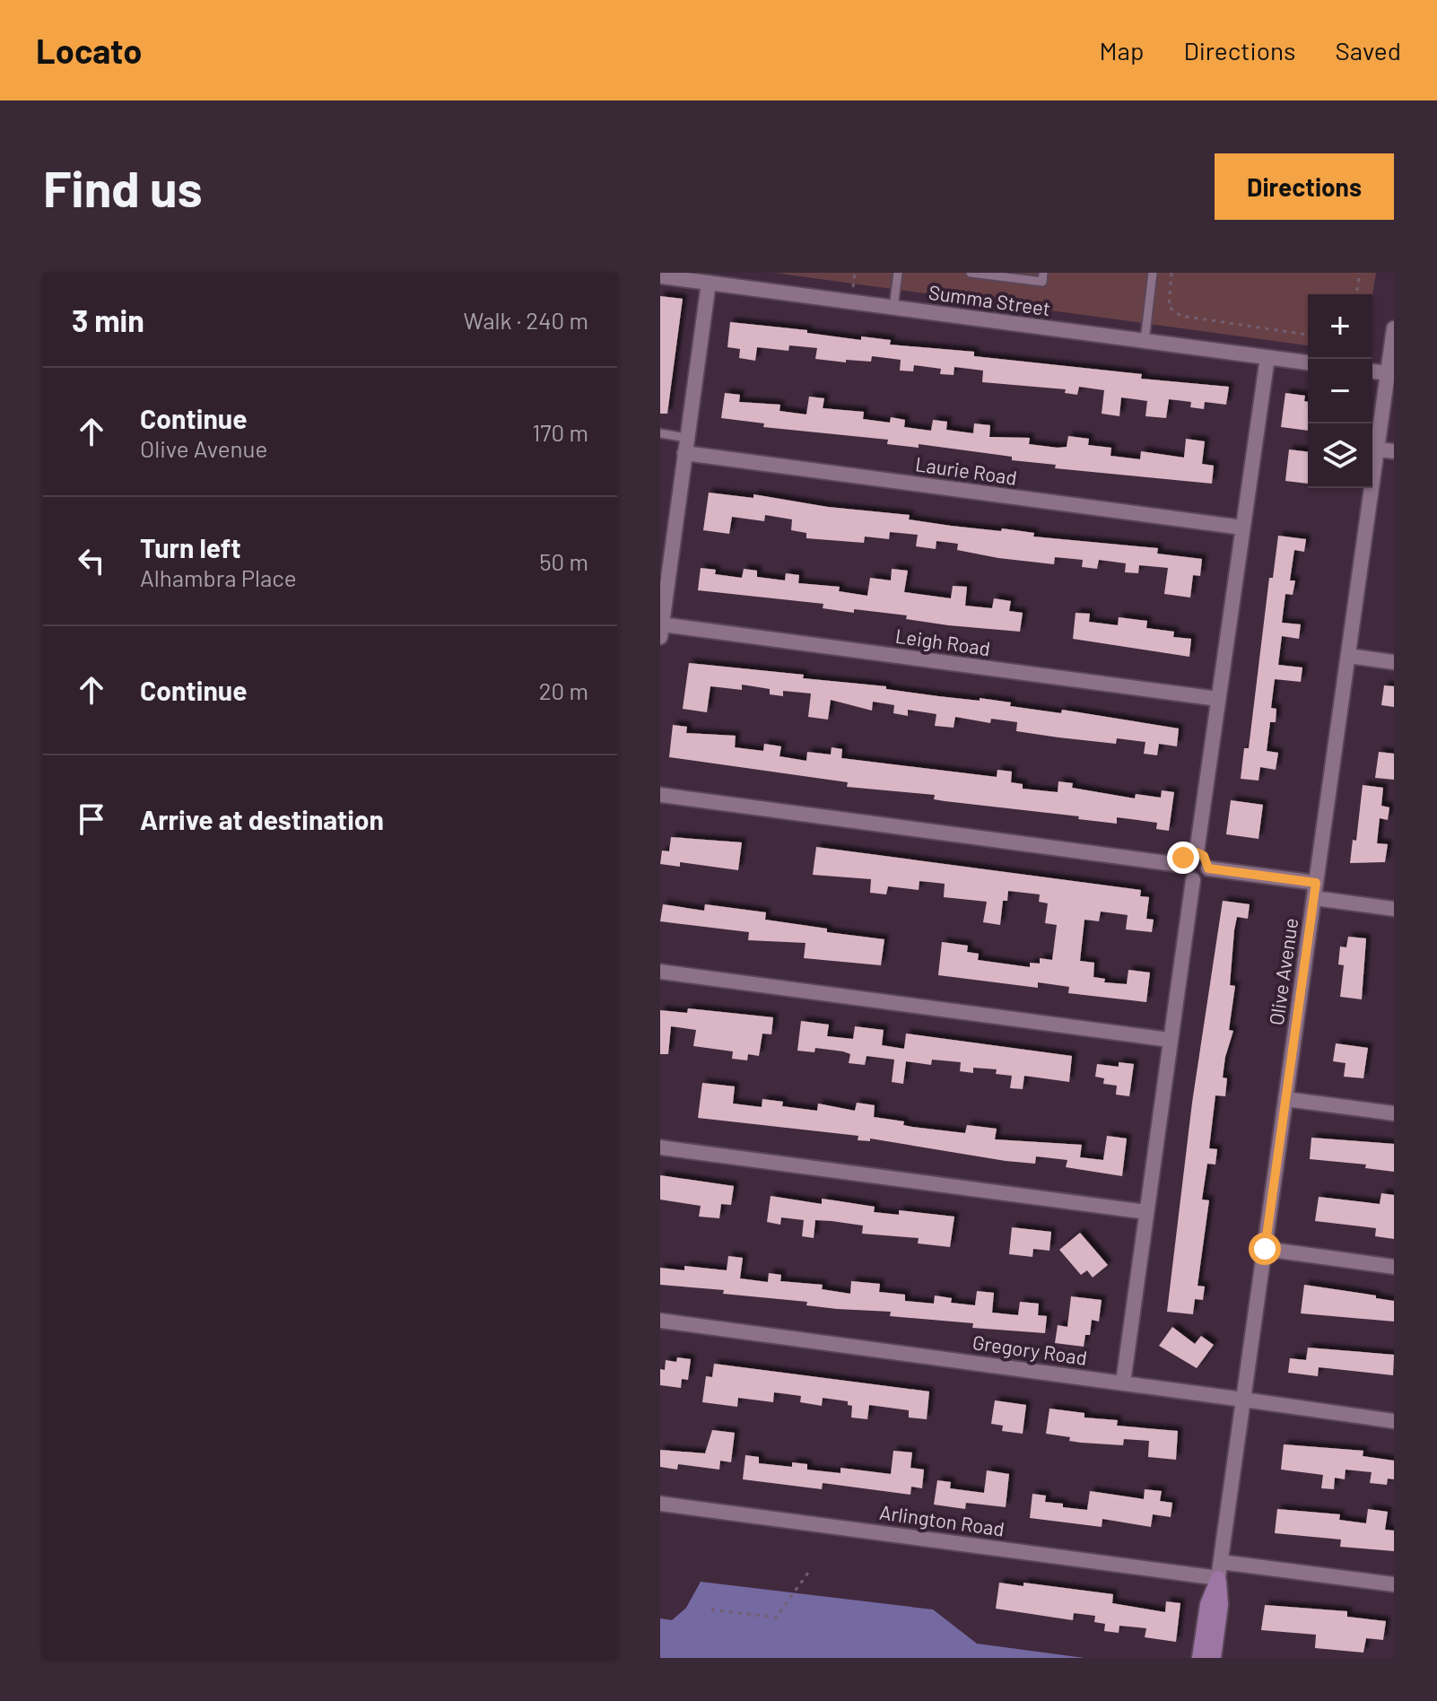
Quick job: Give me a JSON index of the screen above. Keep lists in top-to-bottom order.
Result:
{
  "streets": {
    "main road": ["Olive Avenue"],
    "street": [
      "Summa Street",
      "Laurie Road",
      "Leigh Road",
      "Gregory Road",
      "Arlington Road"
    ]
  },
  "crossings": [
    ["Olive Avenue", "Gregory Road"],
    ["Olive Avenue", "Arlington Road"]
  ],
  "page": {
    "header": "Locato",
    "nav": ["Map", "Directions", "Saved"],
    "buttons": "Directions",
    "title": "Find us",
    "heading": ["3 min", "Walk · 240 m"],
    "map_buttons": ["+", "−"],
    "list": [
      ["Continue", "Olive Avenue", "170 m"],
      ["Turn left", "Alhambra Place", "50 m"],
      ["Continue", "20 m"],
      "Arrive at destination"
    ]
  }
}
